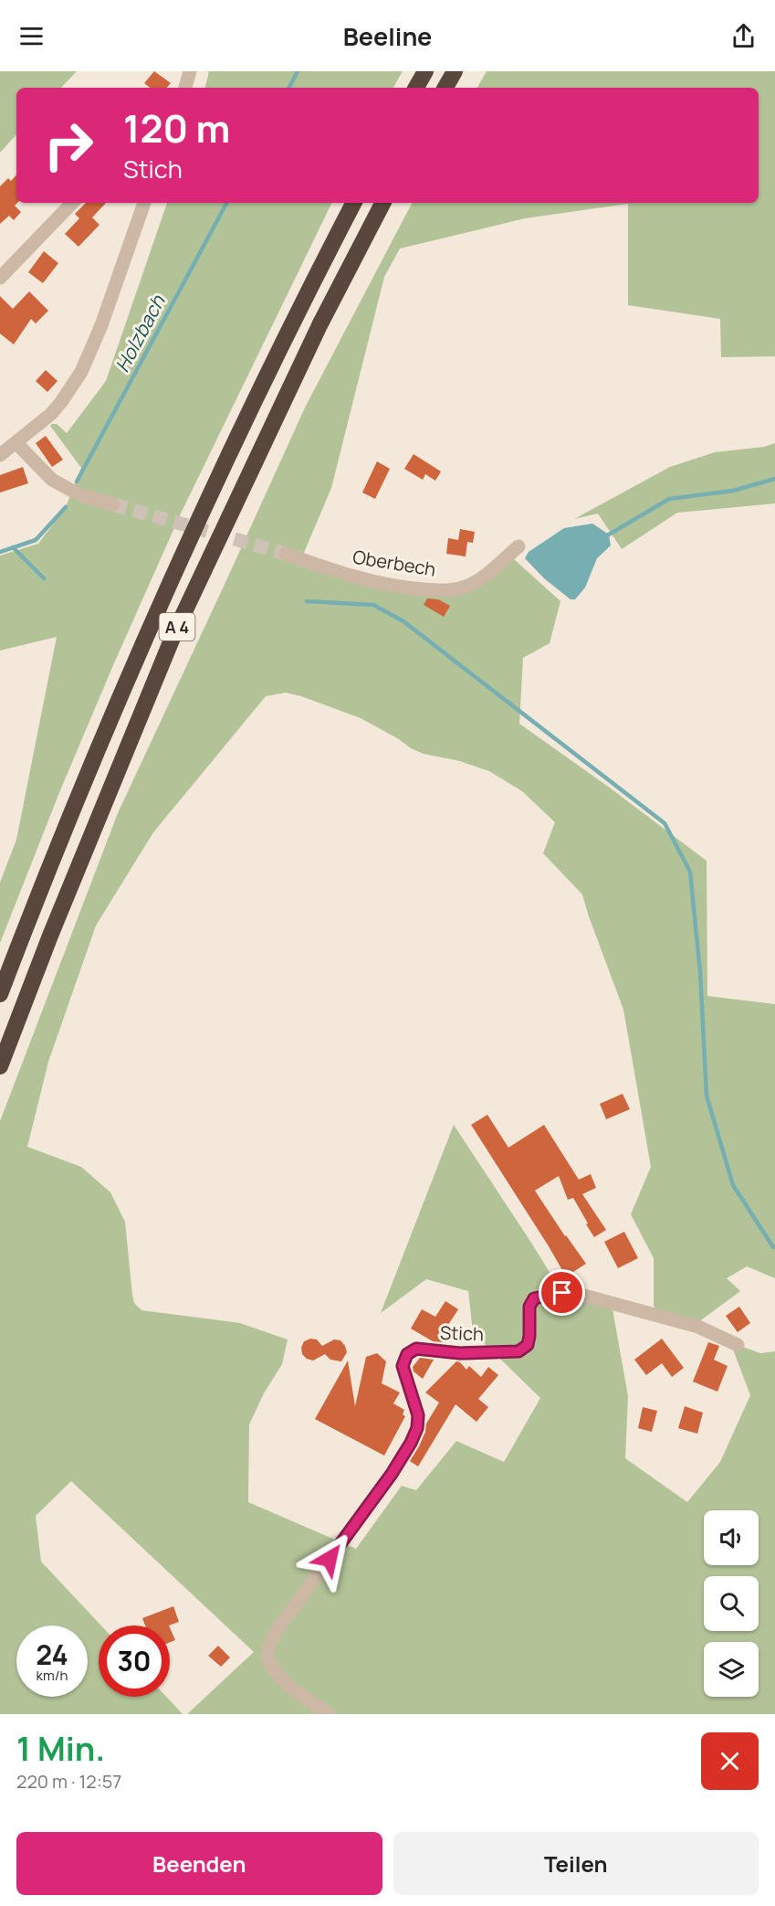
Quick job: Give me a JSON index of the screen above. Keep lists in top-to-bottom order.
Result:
{
  "streets": {
    "highway": ["A 4"],
    "street": ["Oberbech", "Stich"]
  },
  "water": ["Holzbach"],
  "page": {
    "header": "Beeline",
    "turn": ["120 m", "Stich"],
    "speed": "24 km/h",
    "limit": "30",
    "heading": ["1 Min.", "220 m · 12:57"],
    "buttons": ["Beenden", "Teilen"]
  }
}
